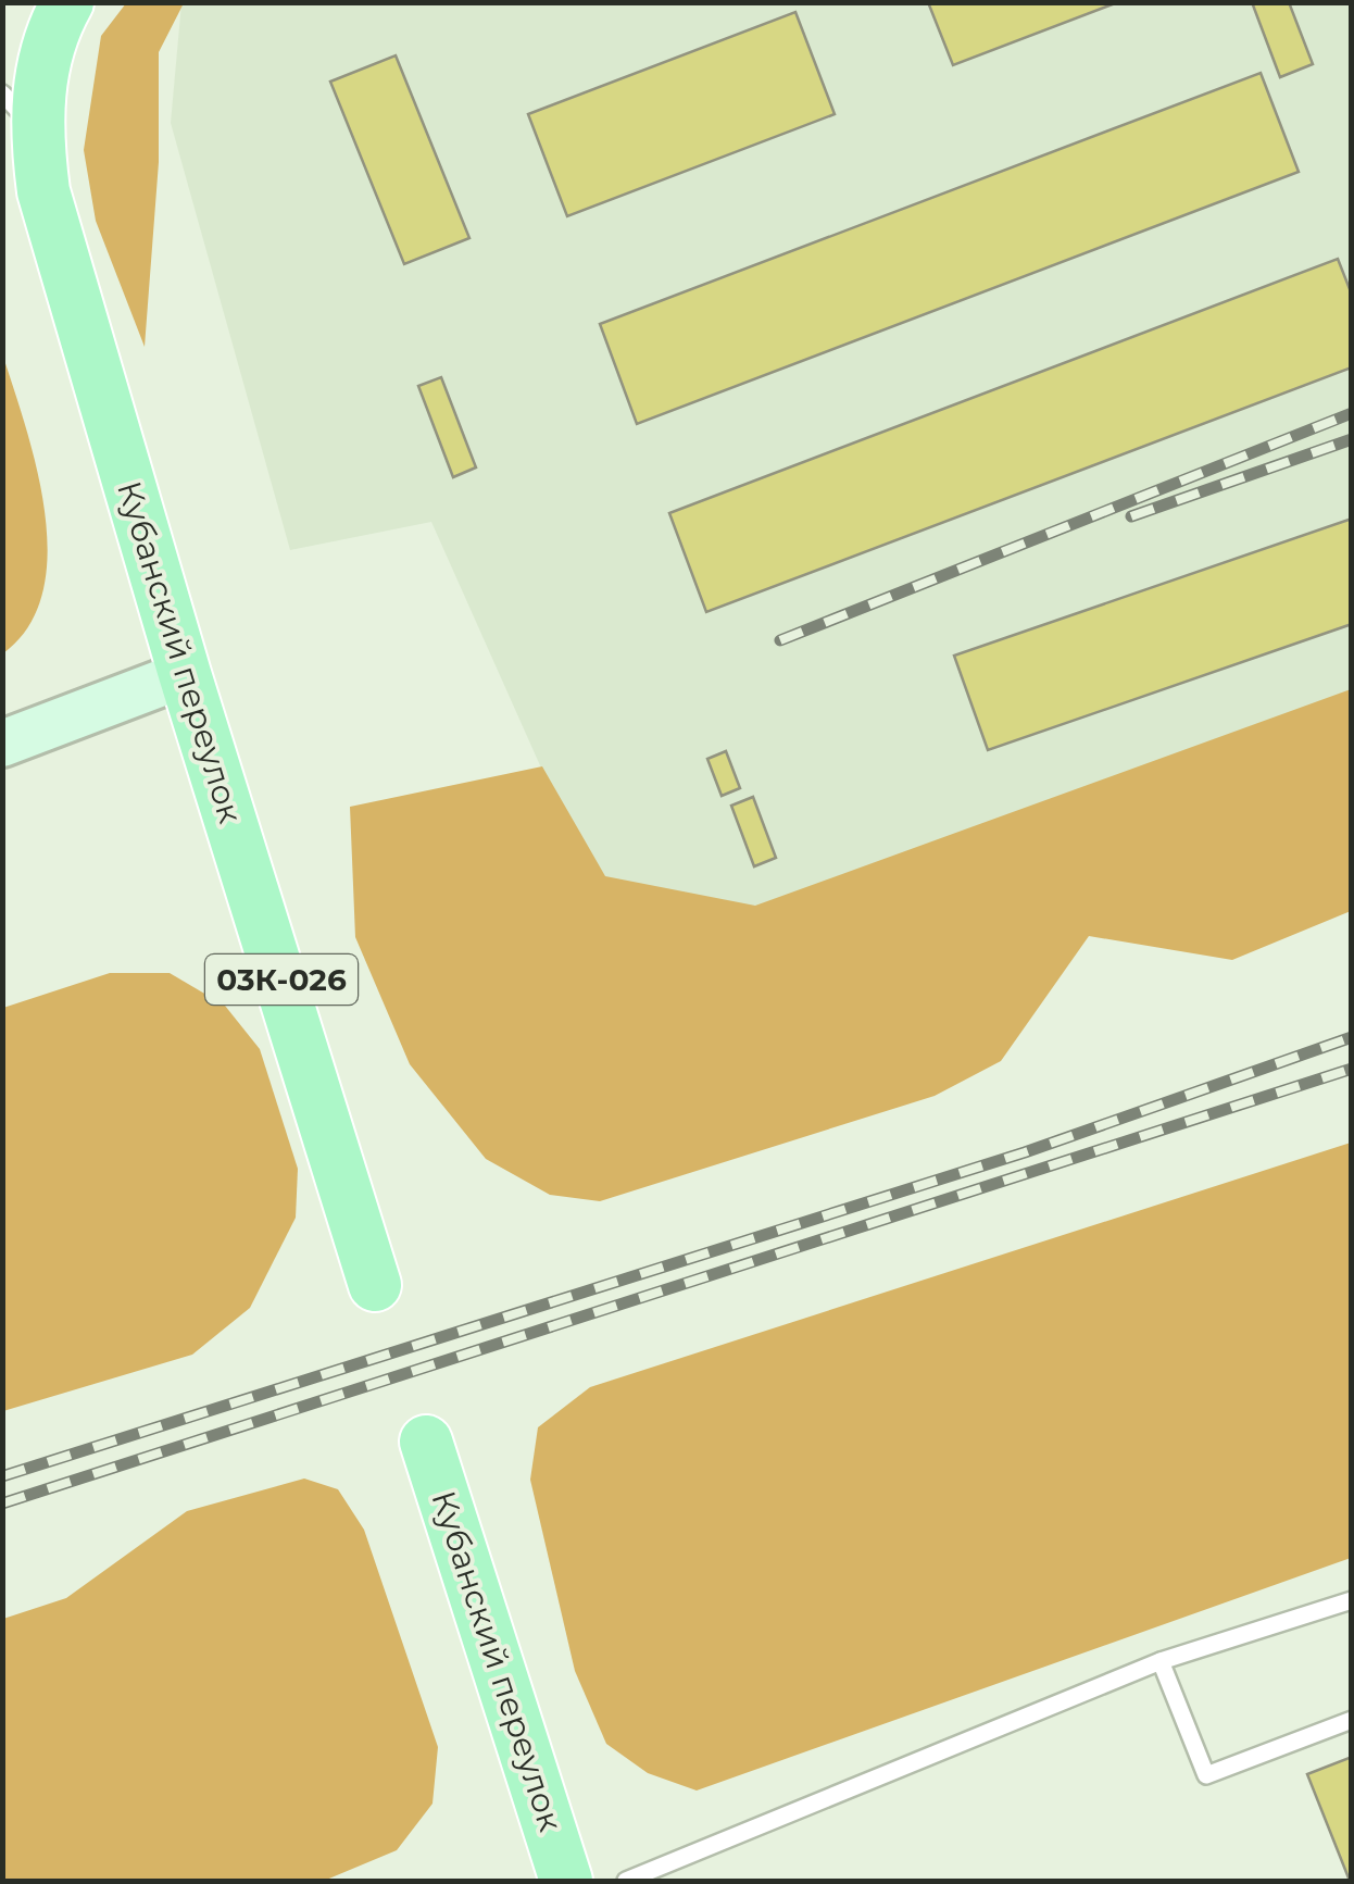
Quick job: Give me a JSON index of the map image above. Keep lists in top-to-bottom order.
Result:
{
  "streets": {
    "main road": ["Кубанский переулок", "03К-026"]
  }
}
